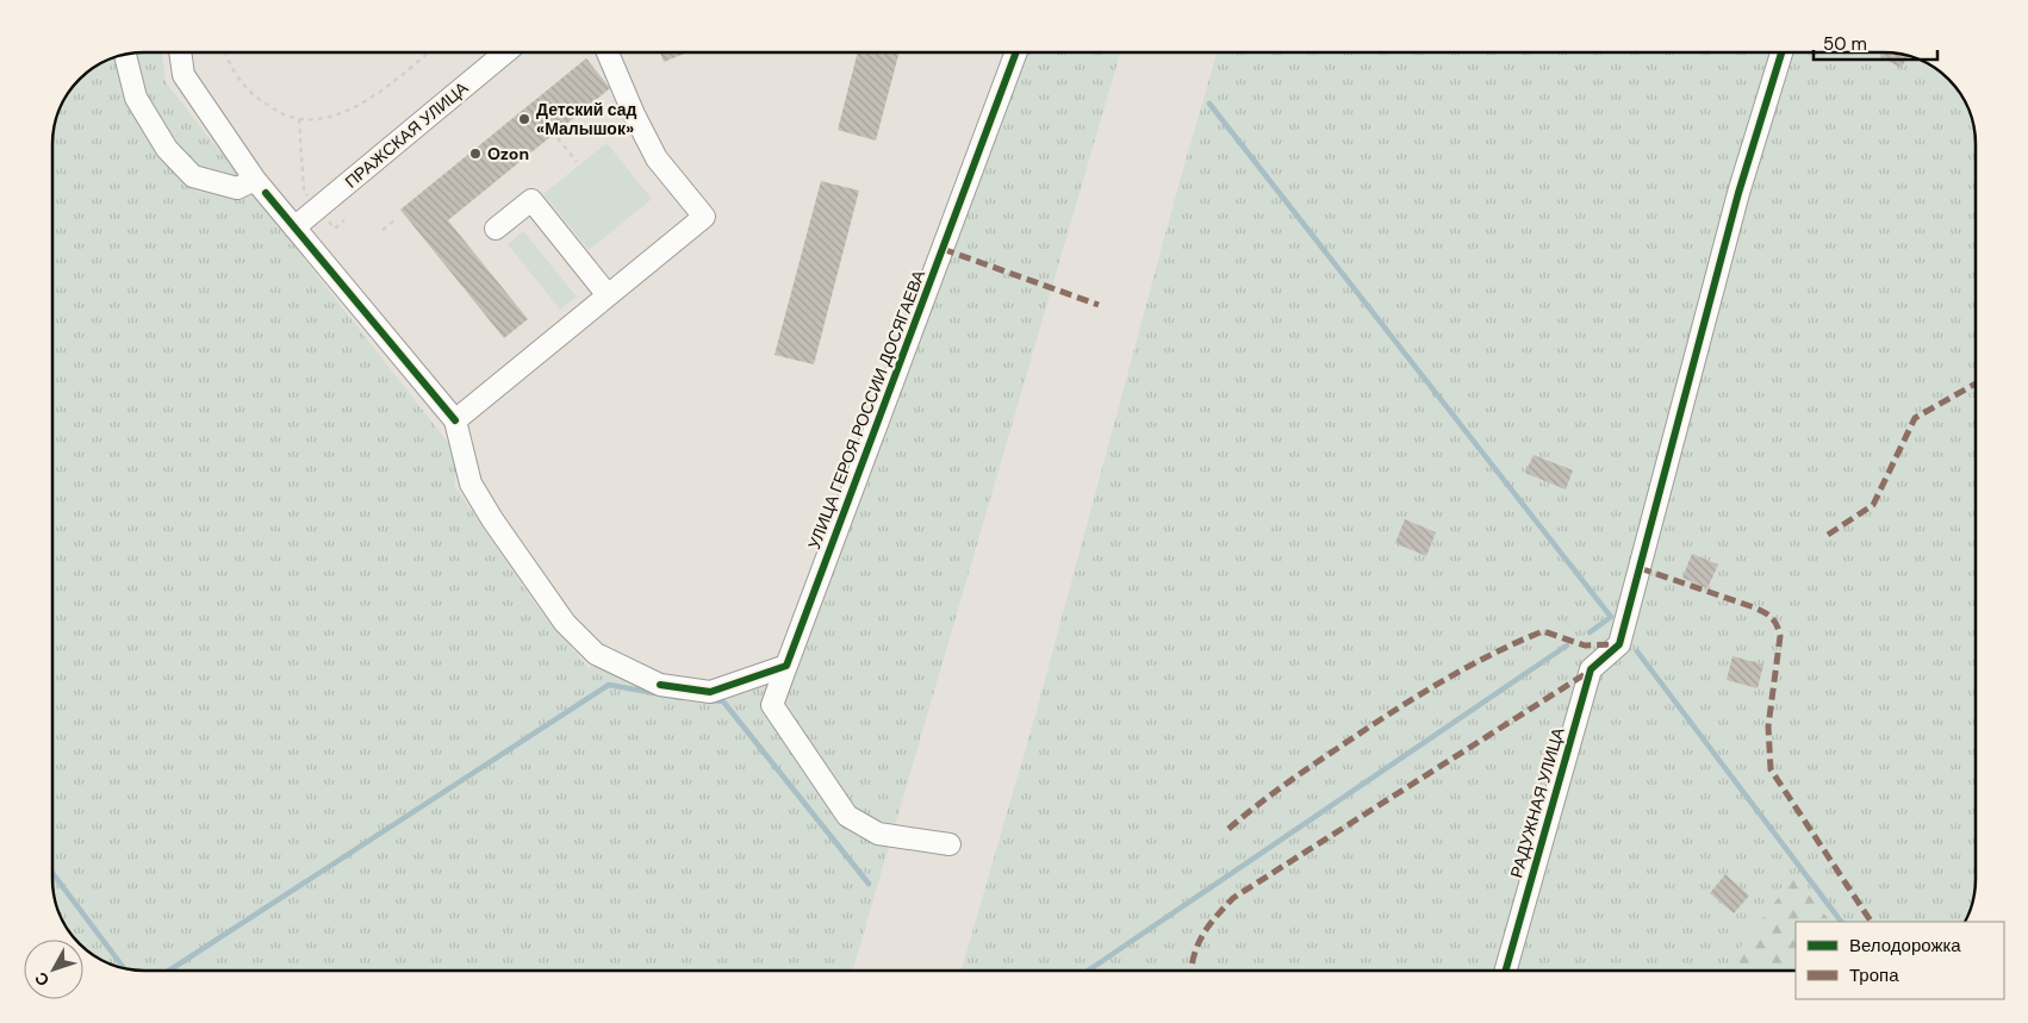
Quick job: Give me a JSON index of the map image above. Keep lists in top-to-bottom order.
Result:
{
  "streets": {
    "street": ["ПРАЖСКАЯ УЛИЦА", "УЛИЦА ГЕРОЯ РОССИИ ДОСЯГАЕВА", "РАДУЖНАЯ УЛИЦА"]
  },
  "places": ["Детский сад «Малышок»", "Ozon"],
  "legend": ["Велодорожка", "Тропа"],
  "scale_bar": "50 m",
  "north": "bottom left"
}
